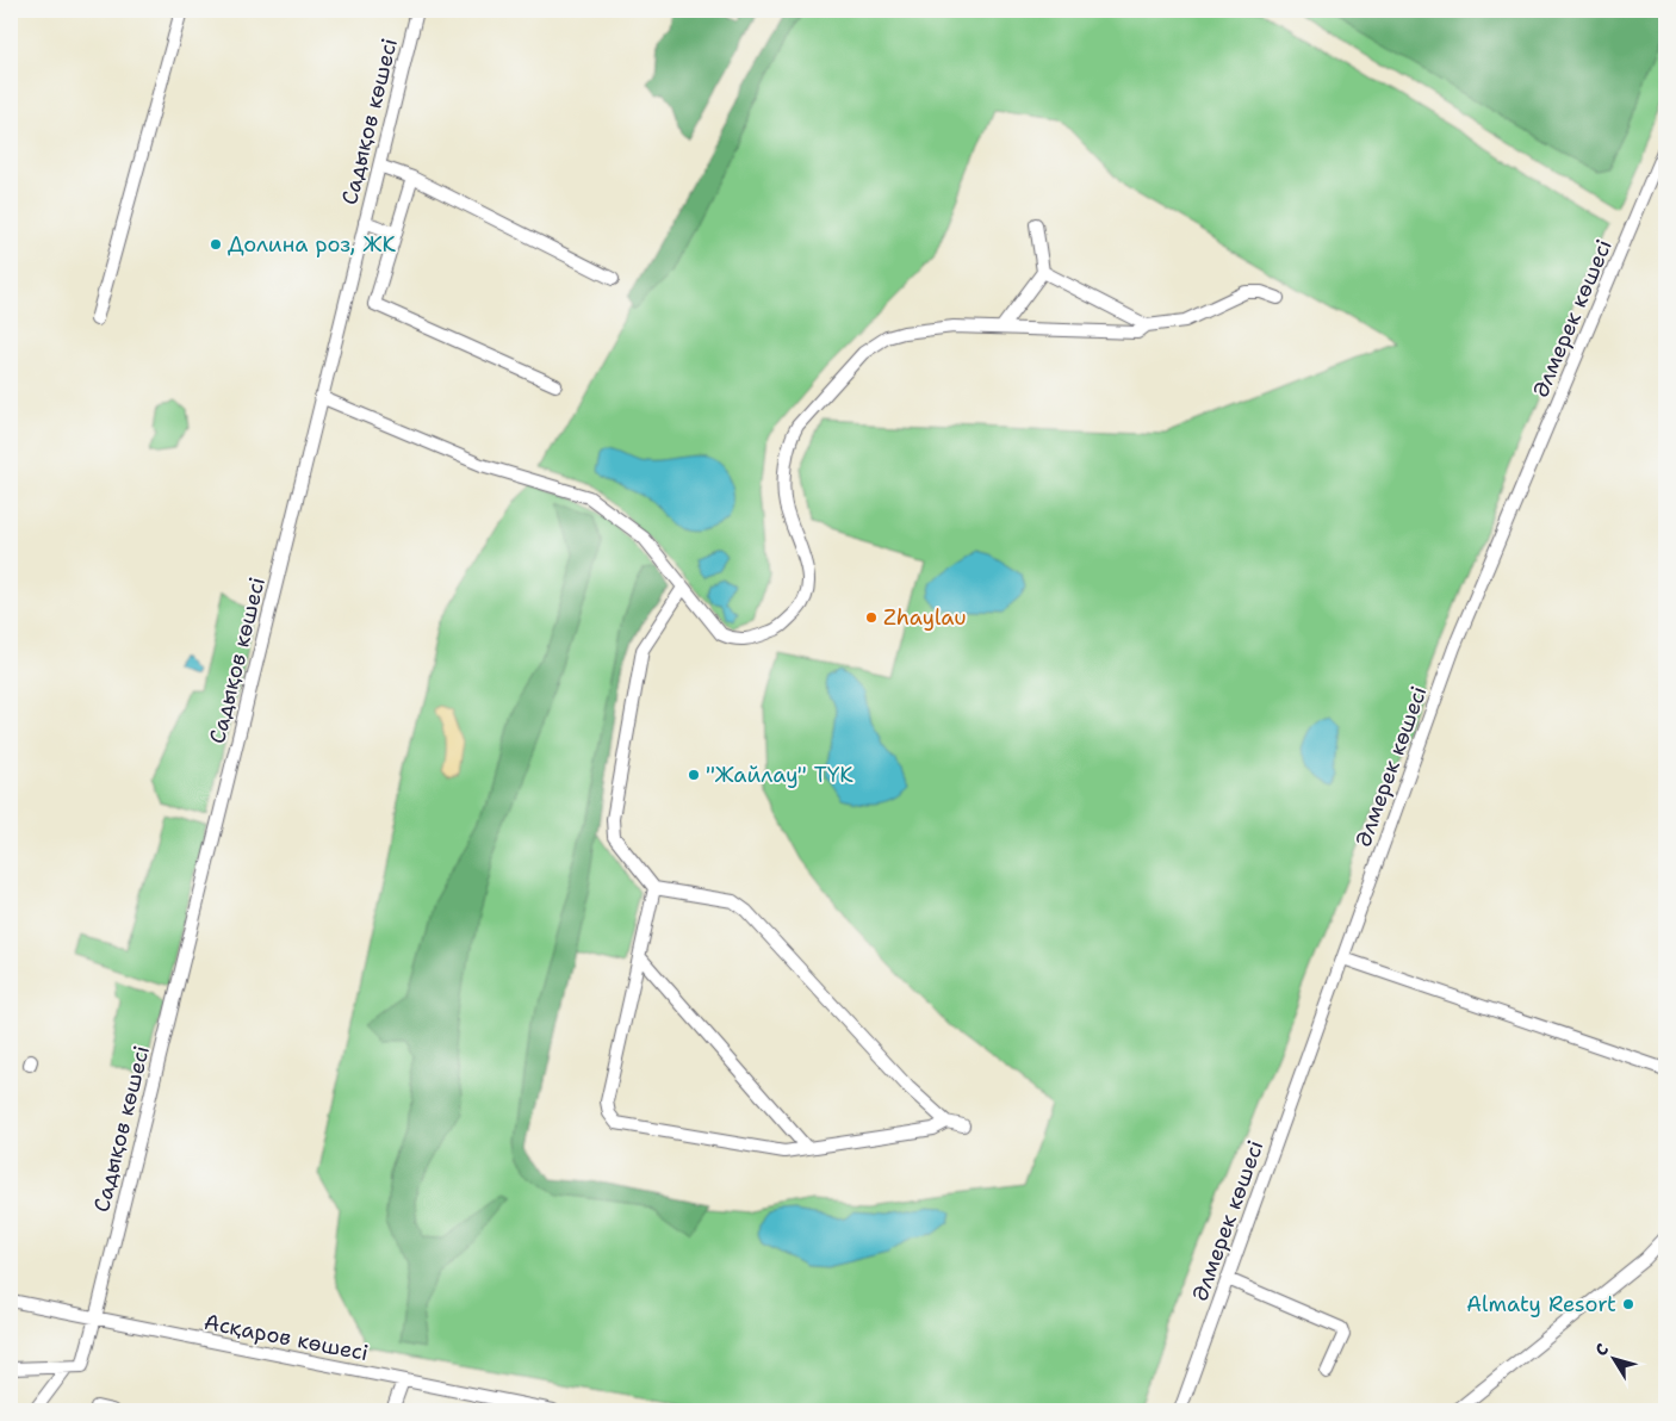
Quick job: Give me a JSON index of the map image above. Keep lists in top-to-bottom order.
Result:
{
  "streets": {
    "street": ["Садықов көшесі", "Әлмерек көшесі", "Асқаров көшесі"]
  },
  "crossings": [
    ["Садықов көшесі", "Асқаров көшесі"]
  ],
  "places": [
    "Долина роз, ЖК",
    "Zhaylau",
    "\"Жайлау\" ТҮК",
    "Almaty Resort"
  ],
  "north": "top left"
}
